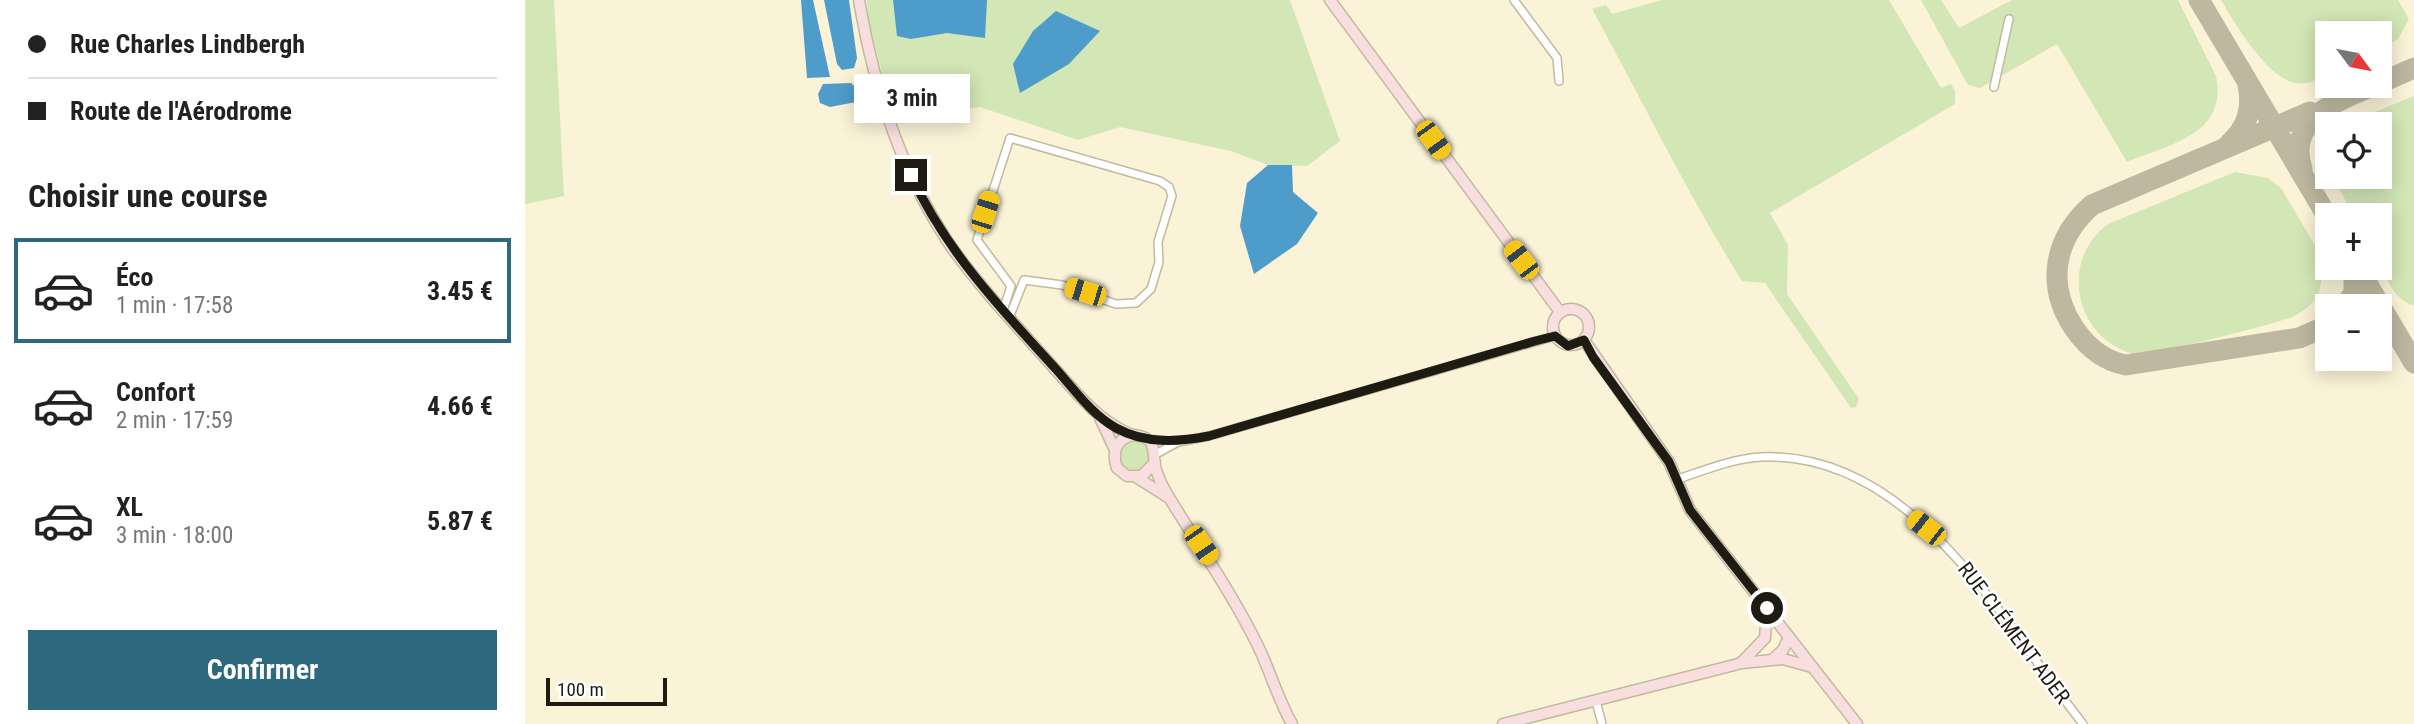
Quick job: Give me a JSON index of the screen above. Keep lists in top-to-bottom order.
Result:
{
  "streets": {
    "street": ["RUE CLÉMENT ADER"]
  },
  "scale_bar": "100 m",
  "north": "bottom right",
  "page": {
    "banner": ["Rue Charles Lindbergh", "Route de l'Aérodrome"],
    "map_buttons": ["+", "−"],
    "bubble": "3 min",
    "heading": "Choisir une course",
    "list": [
      {
        "name": "Éco",
        "note": "1 min · 17:58",
        "value": "3.45 €"
      },
      {
        "name": "Confort",
        "note": "2 min · 17:59",
        "value": "4.66 €"
      },
      {
        "name": "XL",
        "note": "3 min · 18:00",
        "value": "5.87 €"
      }
    ],
    "buttons": "Confirmer",
    "scale": "100 m"
  }
}
